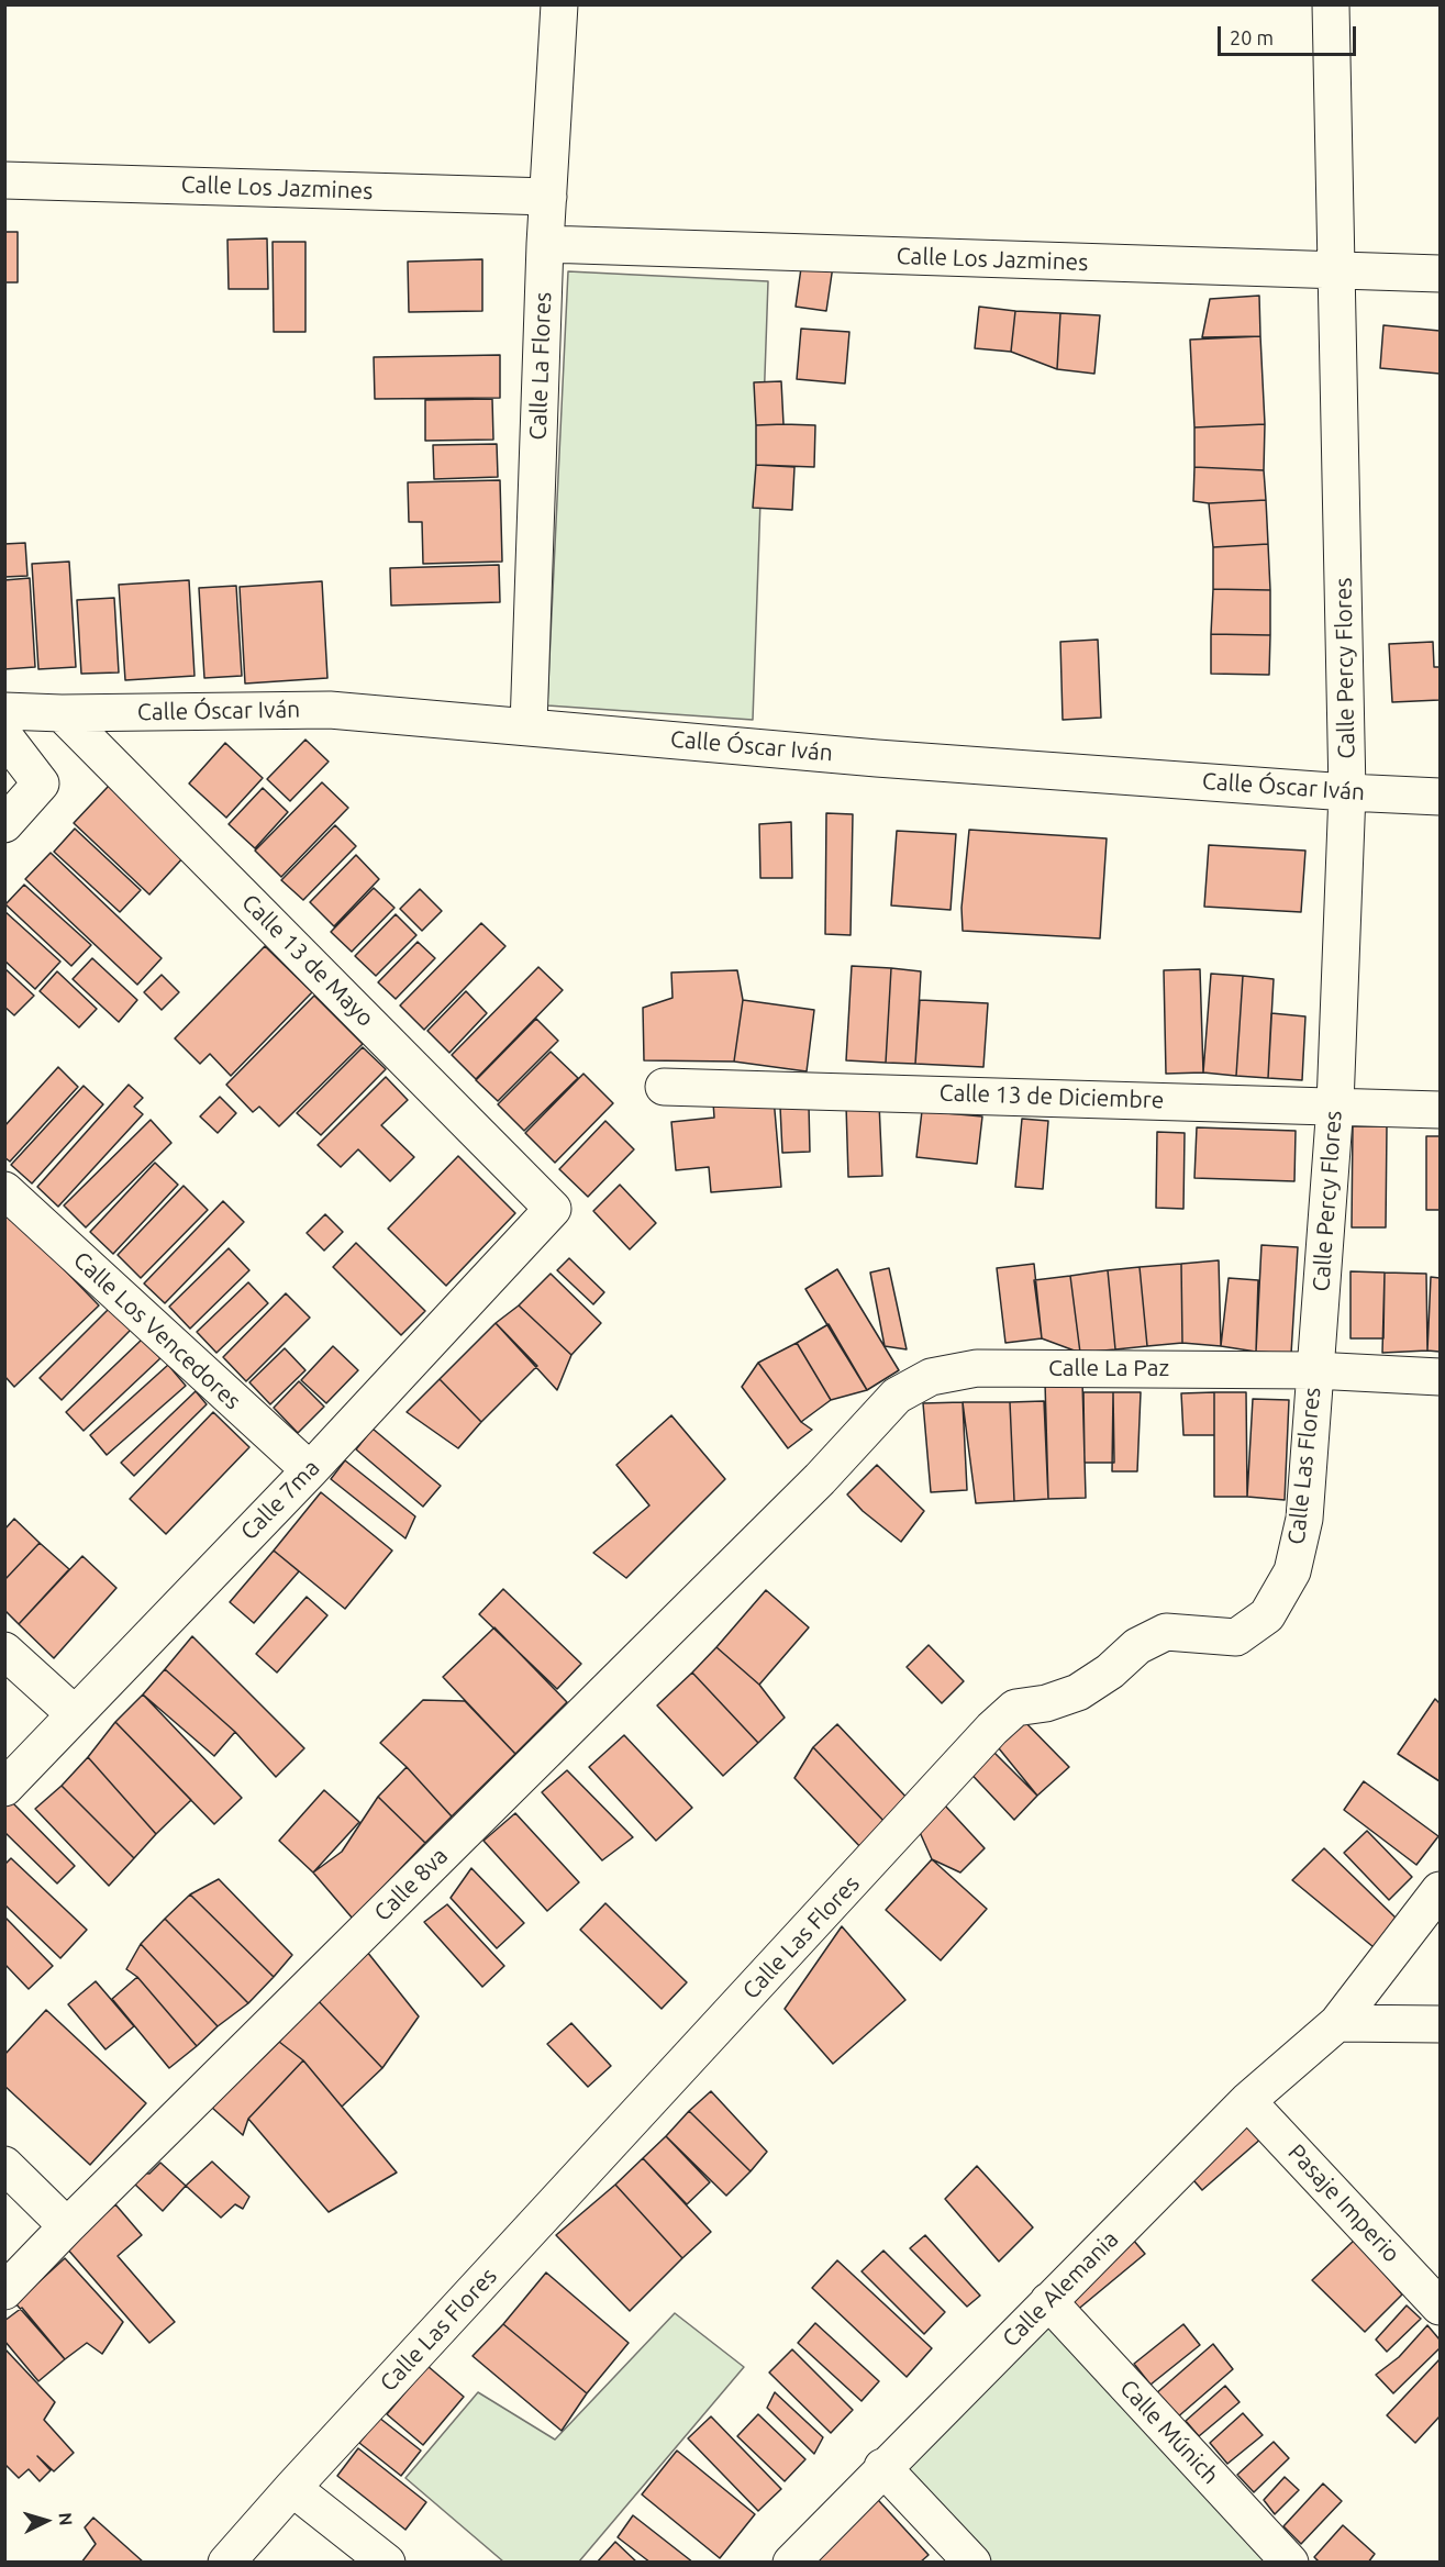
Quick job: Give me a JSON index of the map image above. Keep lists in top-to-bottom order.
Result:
{
  "streets": {
    "street": [
      "Calle Los Jazmines",
      "Calle La Flores",
      "Calle Percy Flores",
      "Calle Óscar Iván",
      "Calle 13 de Mayo",
      "Calle 13 de Diciembre",
      "Calle Los Vencedores",
      "Calle La Paz",
      "Calle Las Flores",
      "Calle 7ma",
      "Calle 8va",
      "Pasaje Imperio",
      "Calle Alemania",
      "Calle Múnich"
    ]
  },
  "crossings": [
    ["Calle Los Jazmines", "Calle La Flores"],
    ["Calle Los Jazmines", "Calle Percy Flores"],
    ["Calle La Flores", "Calle Óscar Iván"],
    ["Calle Percy Flores", "Calle Óscar Iván"],
    ["Calle Percy Flores", "Calle 13 de Diciembre"],
    ["Calle Percy Flores", "Calle La Paz"],
    ["Calle Percy Flores", "Calle Las Flores"],
    ["Calle Óscar Iván", "Calle 13 de Mayo"],
    ["Calle 13 de Mayo", "Calle 7ma"],
    ["Calle Los Vencedores", "Calle 7ma"],
    ["Calle La Paz", "Calle Las Flores"],
    ["Calle La Paz", "Calle 8va"],
    ["Pasaje Imperio", "Calle Alemania"],
    ["Calle Alemania", "Calle Múnich"]
  ],
  "scale_bar": "20 m",
  "north": "right"
}
